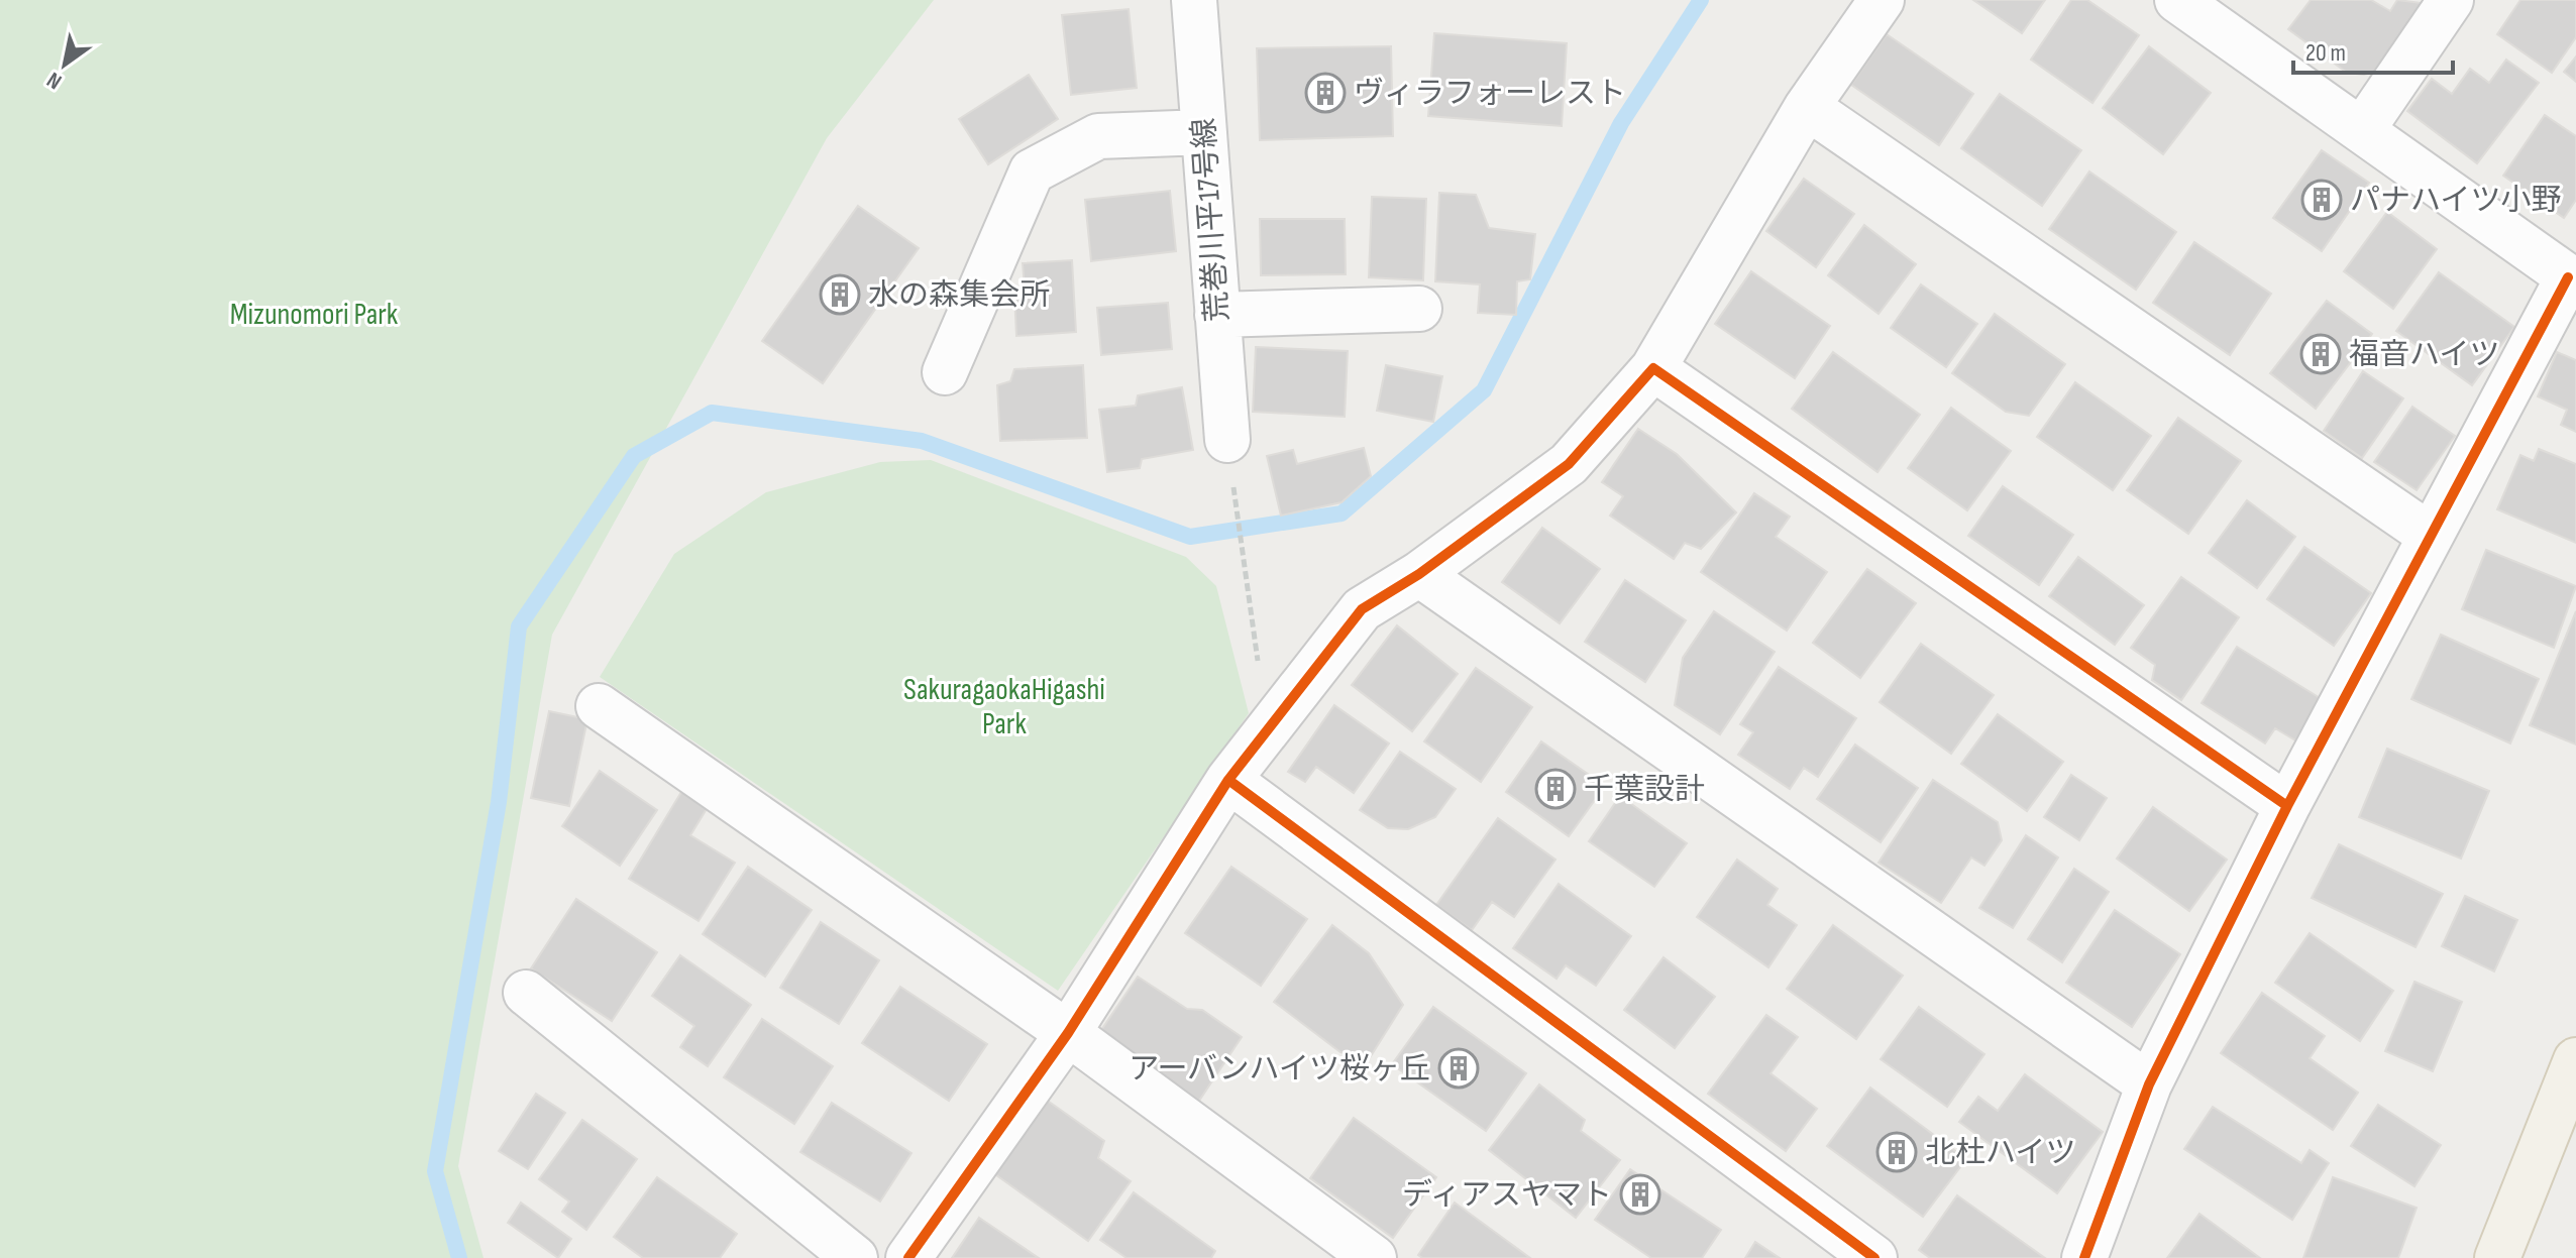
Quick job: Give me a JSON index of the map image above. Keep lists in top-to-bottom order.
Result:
{
  "streets": {
    "street": ["荒巻川平17号線"]
  },
  "parks": ["Mizunomori Park", "SakuragaokaHigashi Park"],
  "places": {
    "building": [
      "ヴィラフォーレスト",
      "パナハイツ小野",
      "水の森集会所",
      "福音ハイツ",
      "千葉設計",
      "アーバンハイツ桜ヶ丘",
      "北杜ハイツ",
      "ディアスヤマト"
    ]
  },
  "scale_bar": "20 m",
  "north": "bottom left"
}
